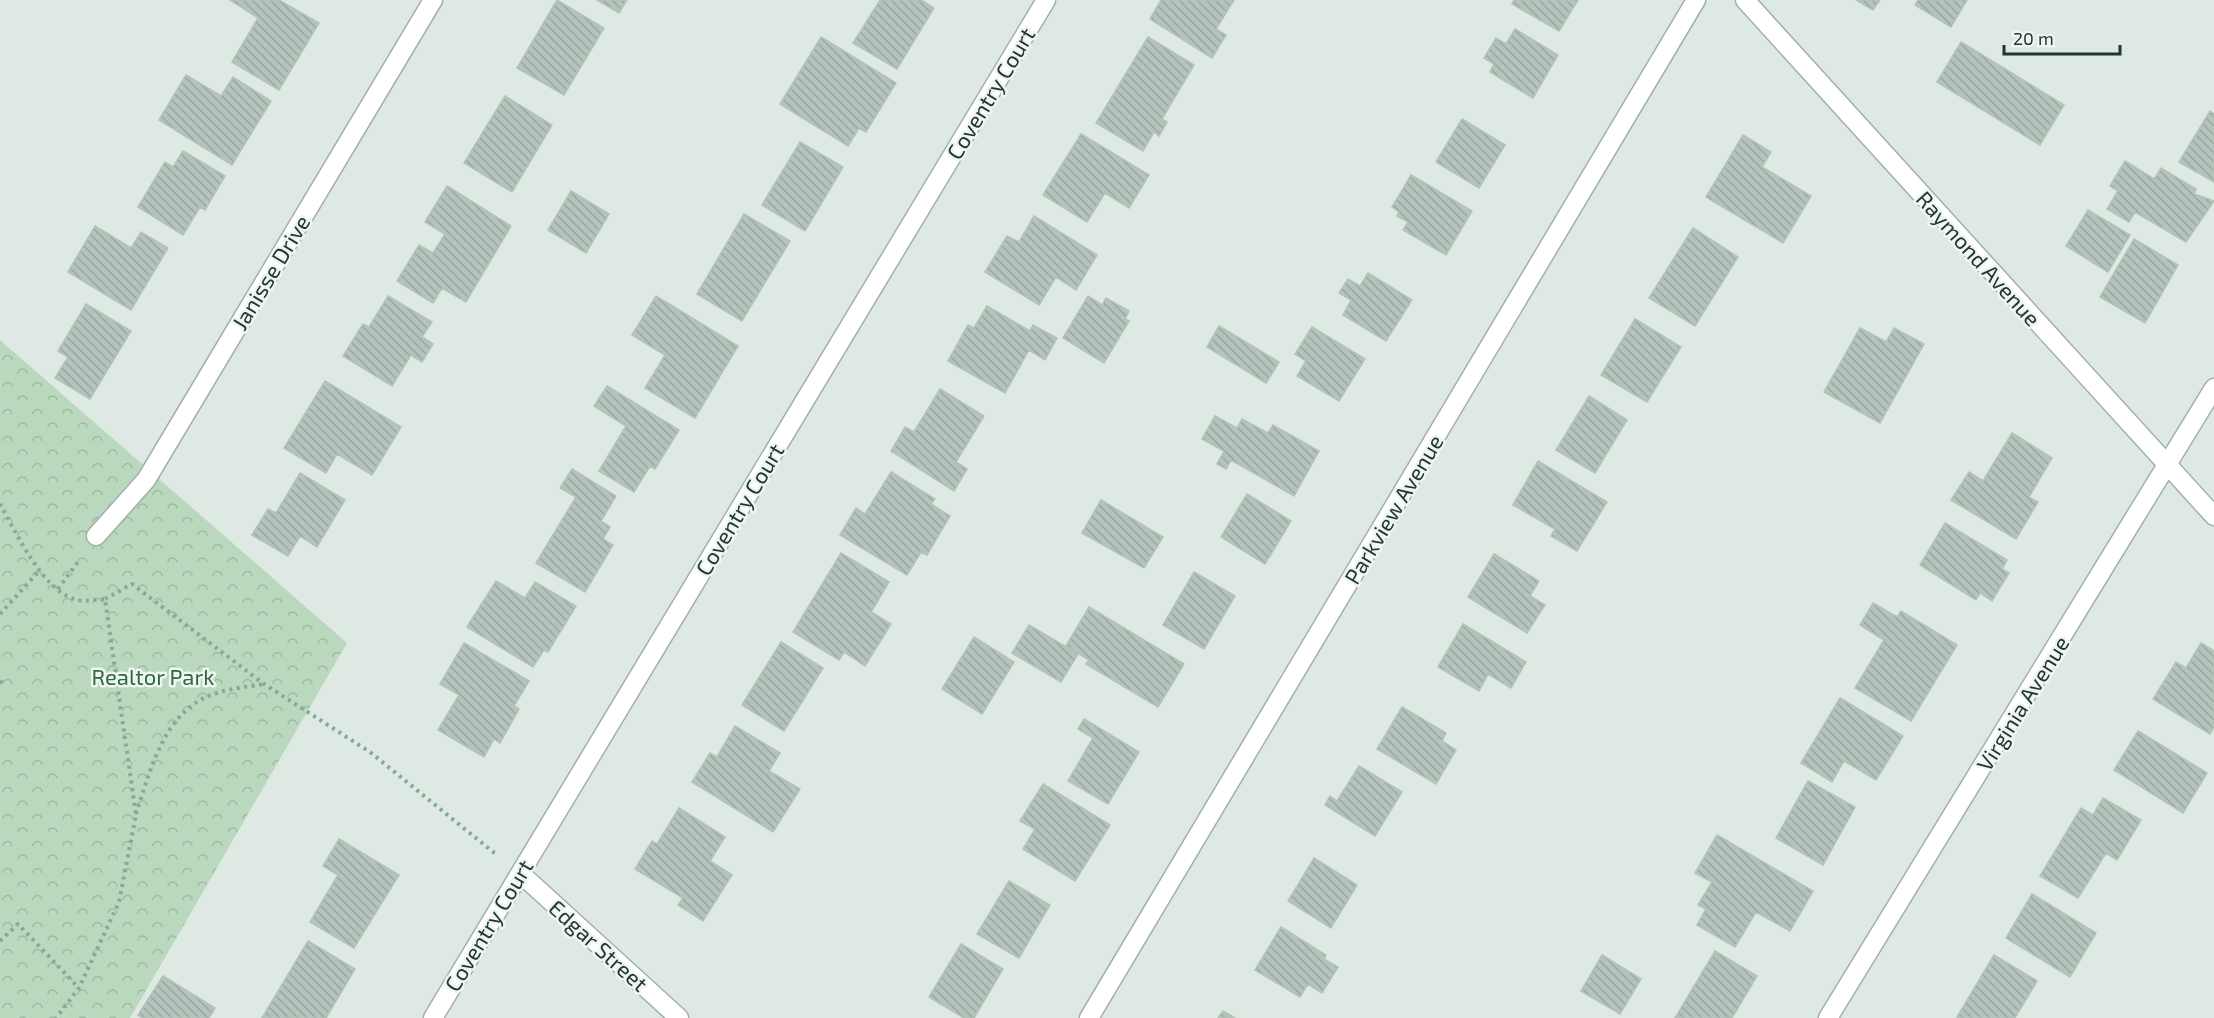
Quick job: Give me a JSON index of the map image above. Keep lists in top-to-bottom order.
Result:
{
  "streets": {
    "street": [
      "Coventry Court",
      "Raymond Avenue",
      "Janisse Drive",
      "Parkview Avenue",
      "Virginia Avenue",
      "Edgar Street"
    ]
  },
  "crossings": [
    ["Coventry Court", "Edgar Street"],
    ["Raymond Avenue", "Virginia Avenue"]
  ],
  "parks": ["Realtor Park"],
  "scale_bar": "20 m"
}
